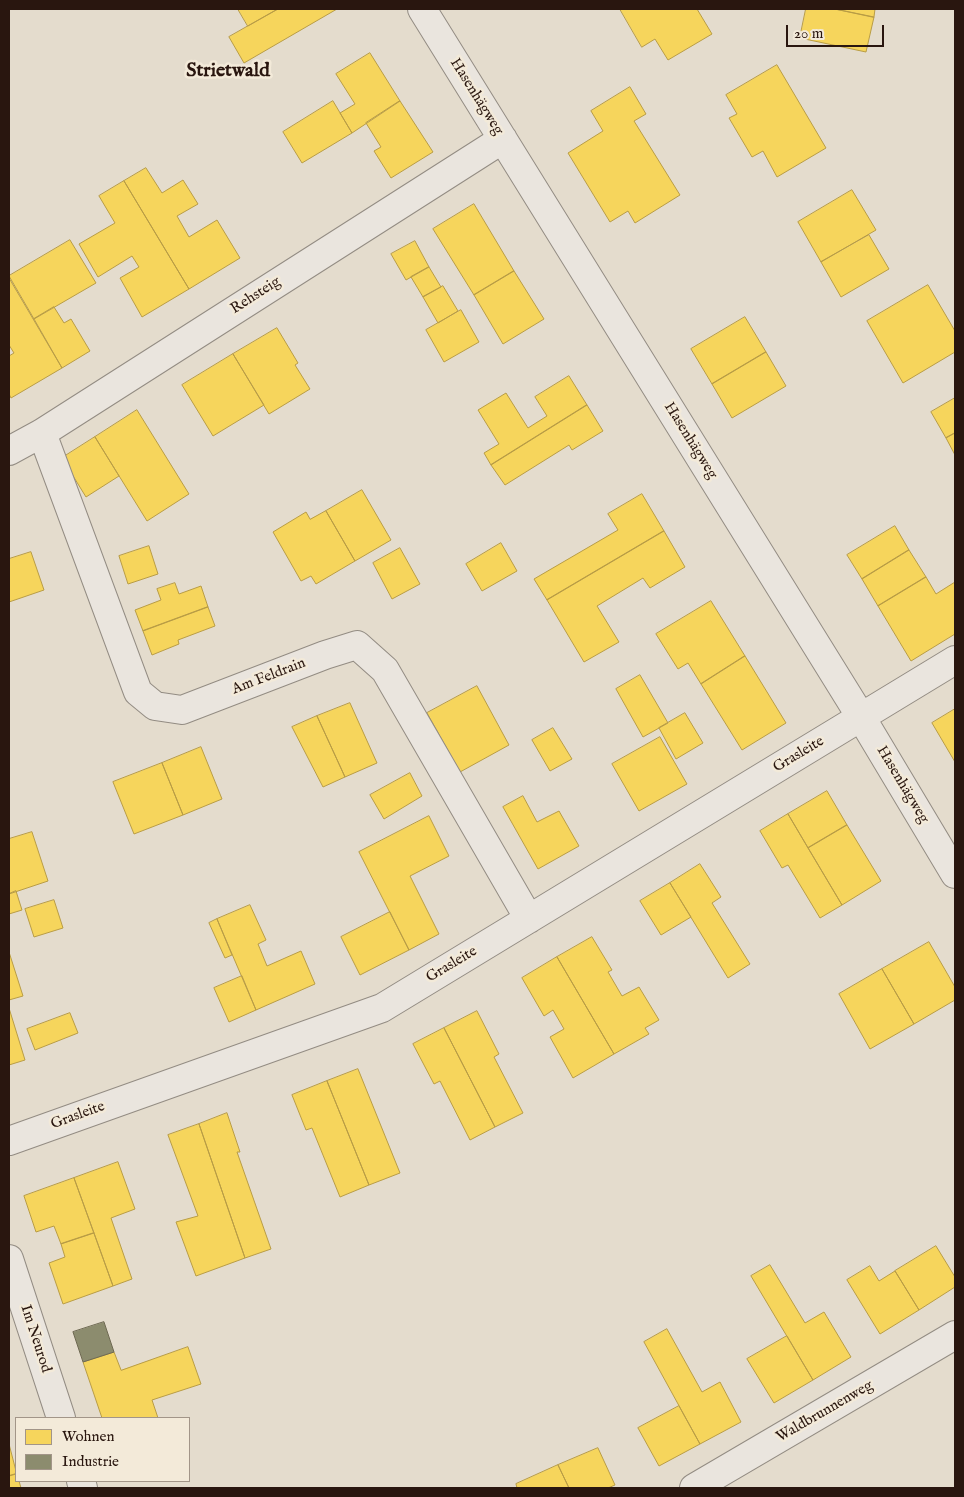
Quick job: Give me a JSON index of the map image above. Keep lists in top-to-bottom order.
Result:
{
  "streets": {
    "street": [
      "Hasenhägweg",
      "Rehsteig",
      "Am Feldrain",
      "Grasleite",
      "Im Neurod",
      "Waldbrunnenweg"
    ]
  },
  "crossings": [
    ["Hasenhägweg", "Rehsteig"],
    ["Hasenhägweg", "Grasleite"],
    ["Rehsteig", "Am Feldrain"],
    ["Am Feldrain", "Grasleite"]
  ],
  "districts": ["Strietwald"],
  "legend": ["Wohnen", "Industrie"],
  "scale_bar": "20 m"
}
